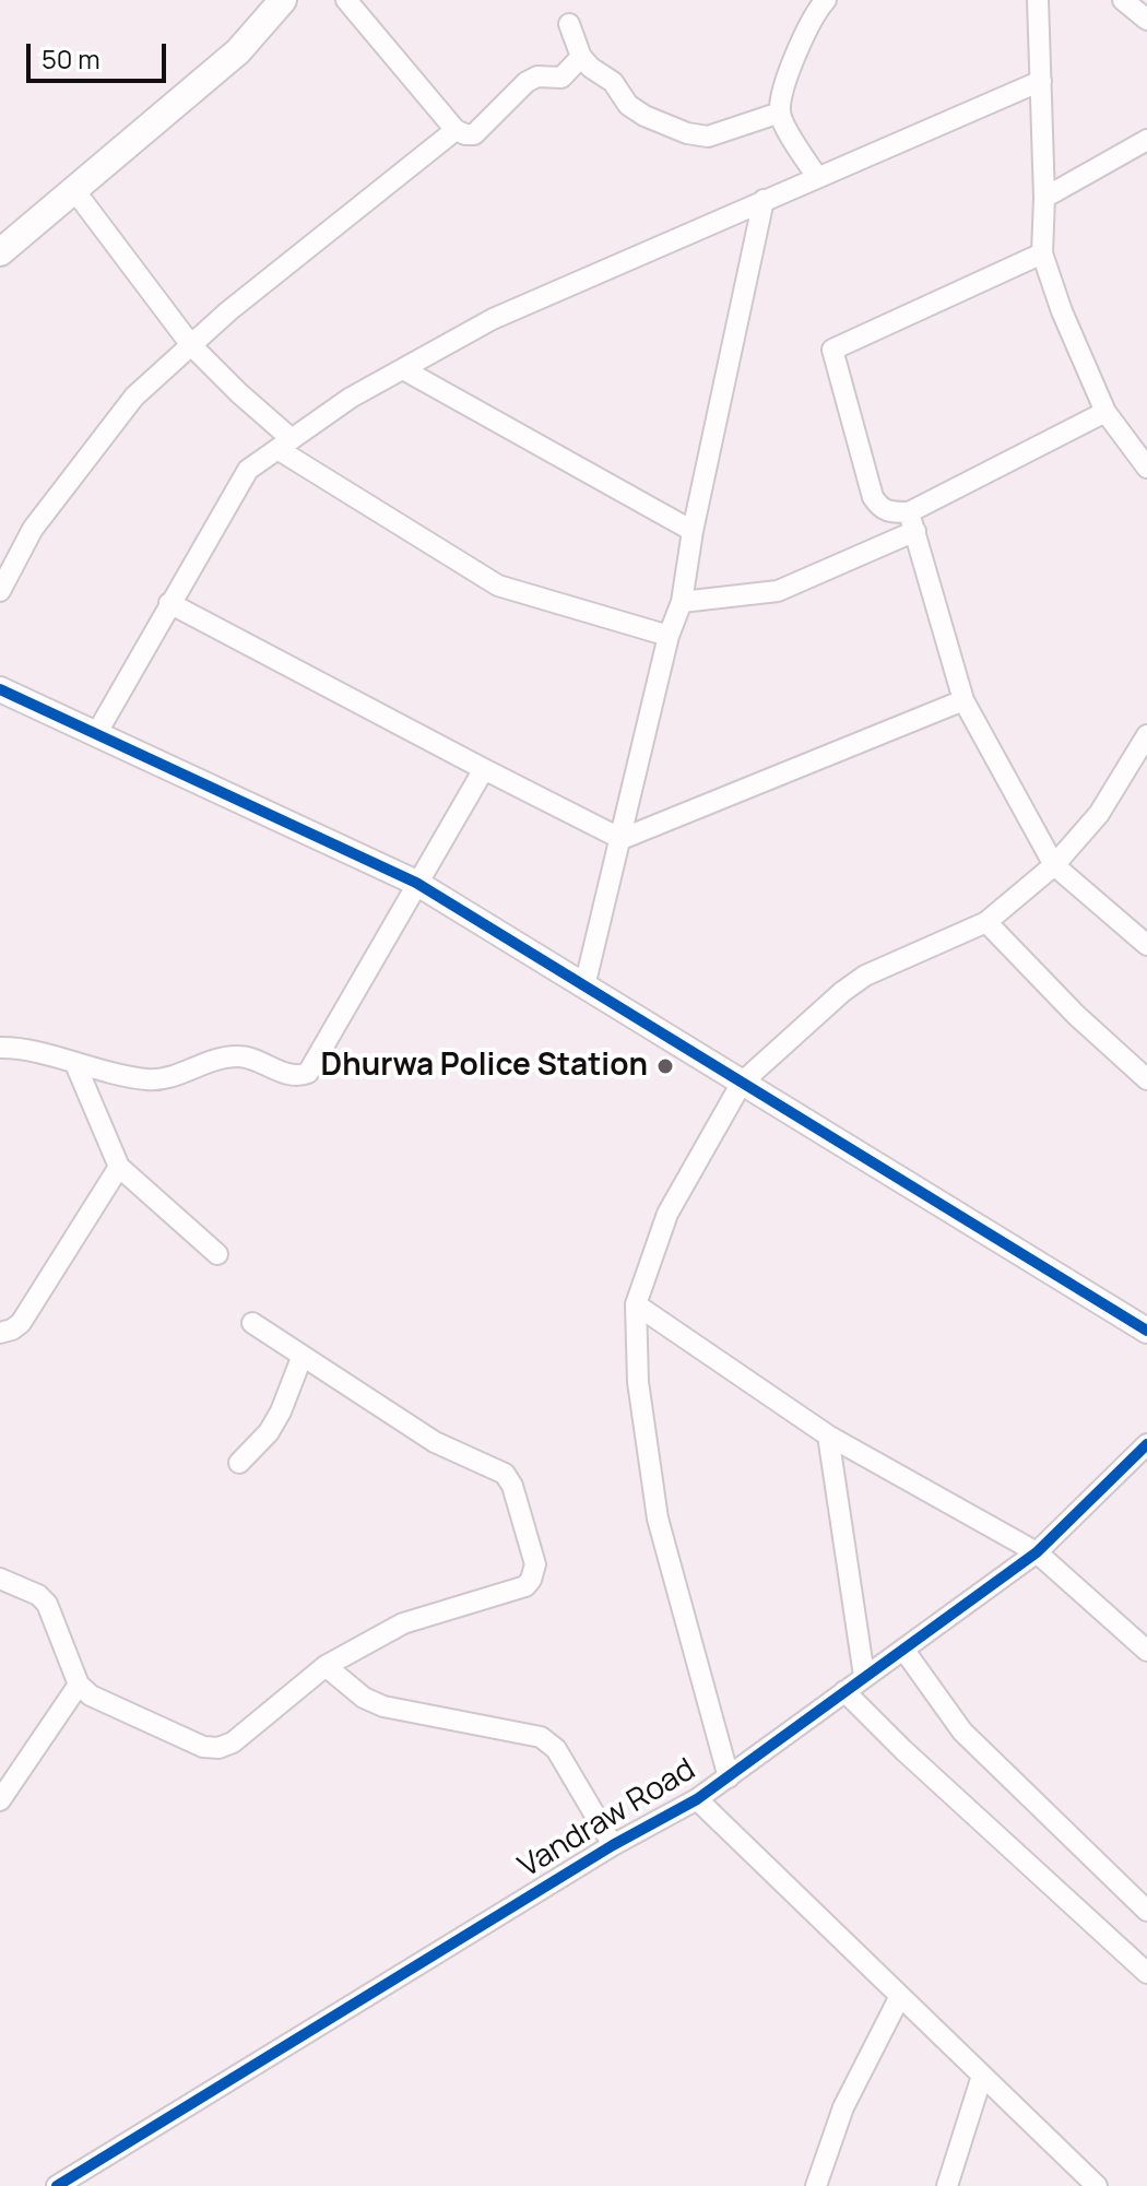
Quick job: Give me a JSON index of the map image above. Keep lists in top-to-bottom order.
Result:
{
  "streets": {
    "street": ["Vandraw Road"]
  },
  "places": ["Dhurwa Police Station"],
  "scale_bar": "50 m"
}
